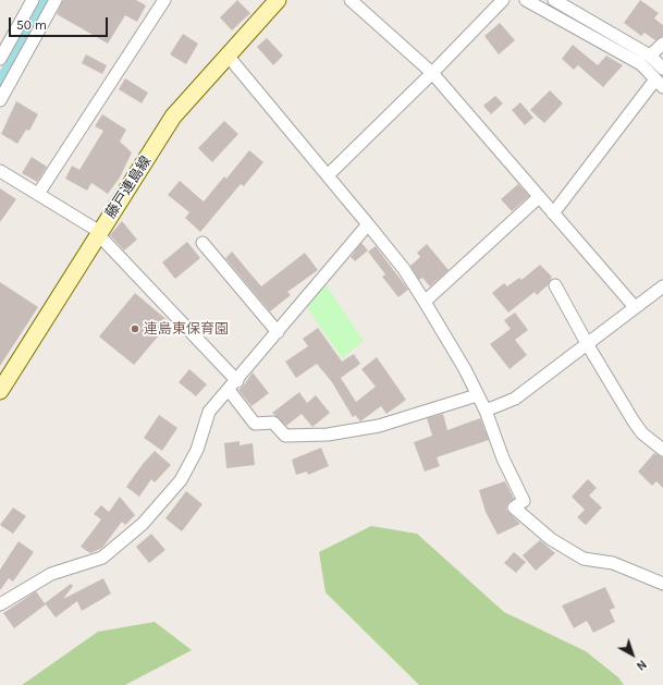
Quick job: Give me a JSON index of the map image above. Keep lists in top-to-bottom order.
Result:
{
  "streets": {
    "main road": ["藤戸連島線"]
  },
  "places": ["連島東保育園"],
  "scale_bar": "50 m",
  "north": "bottom right"
}
